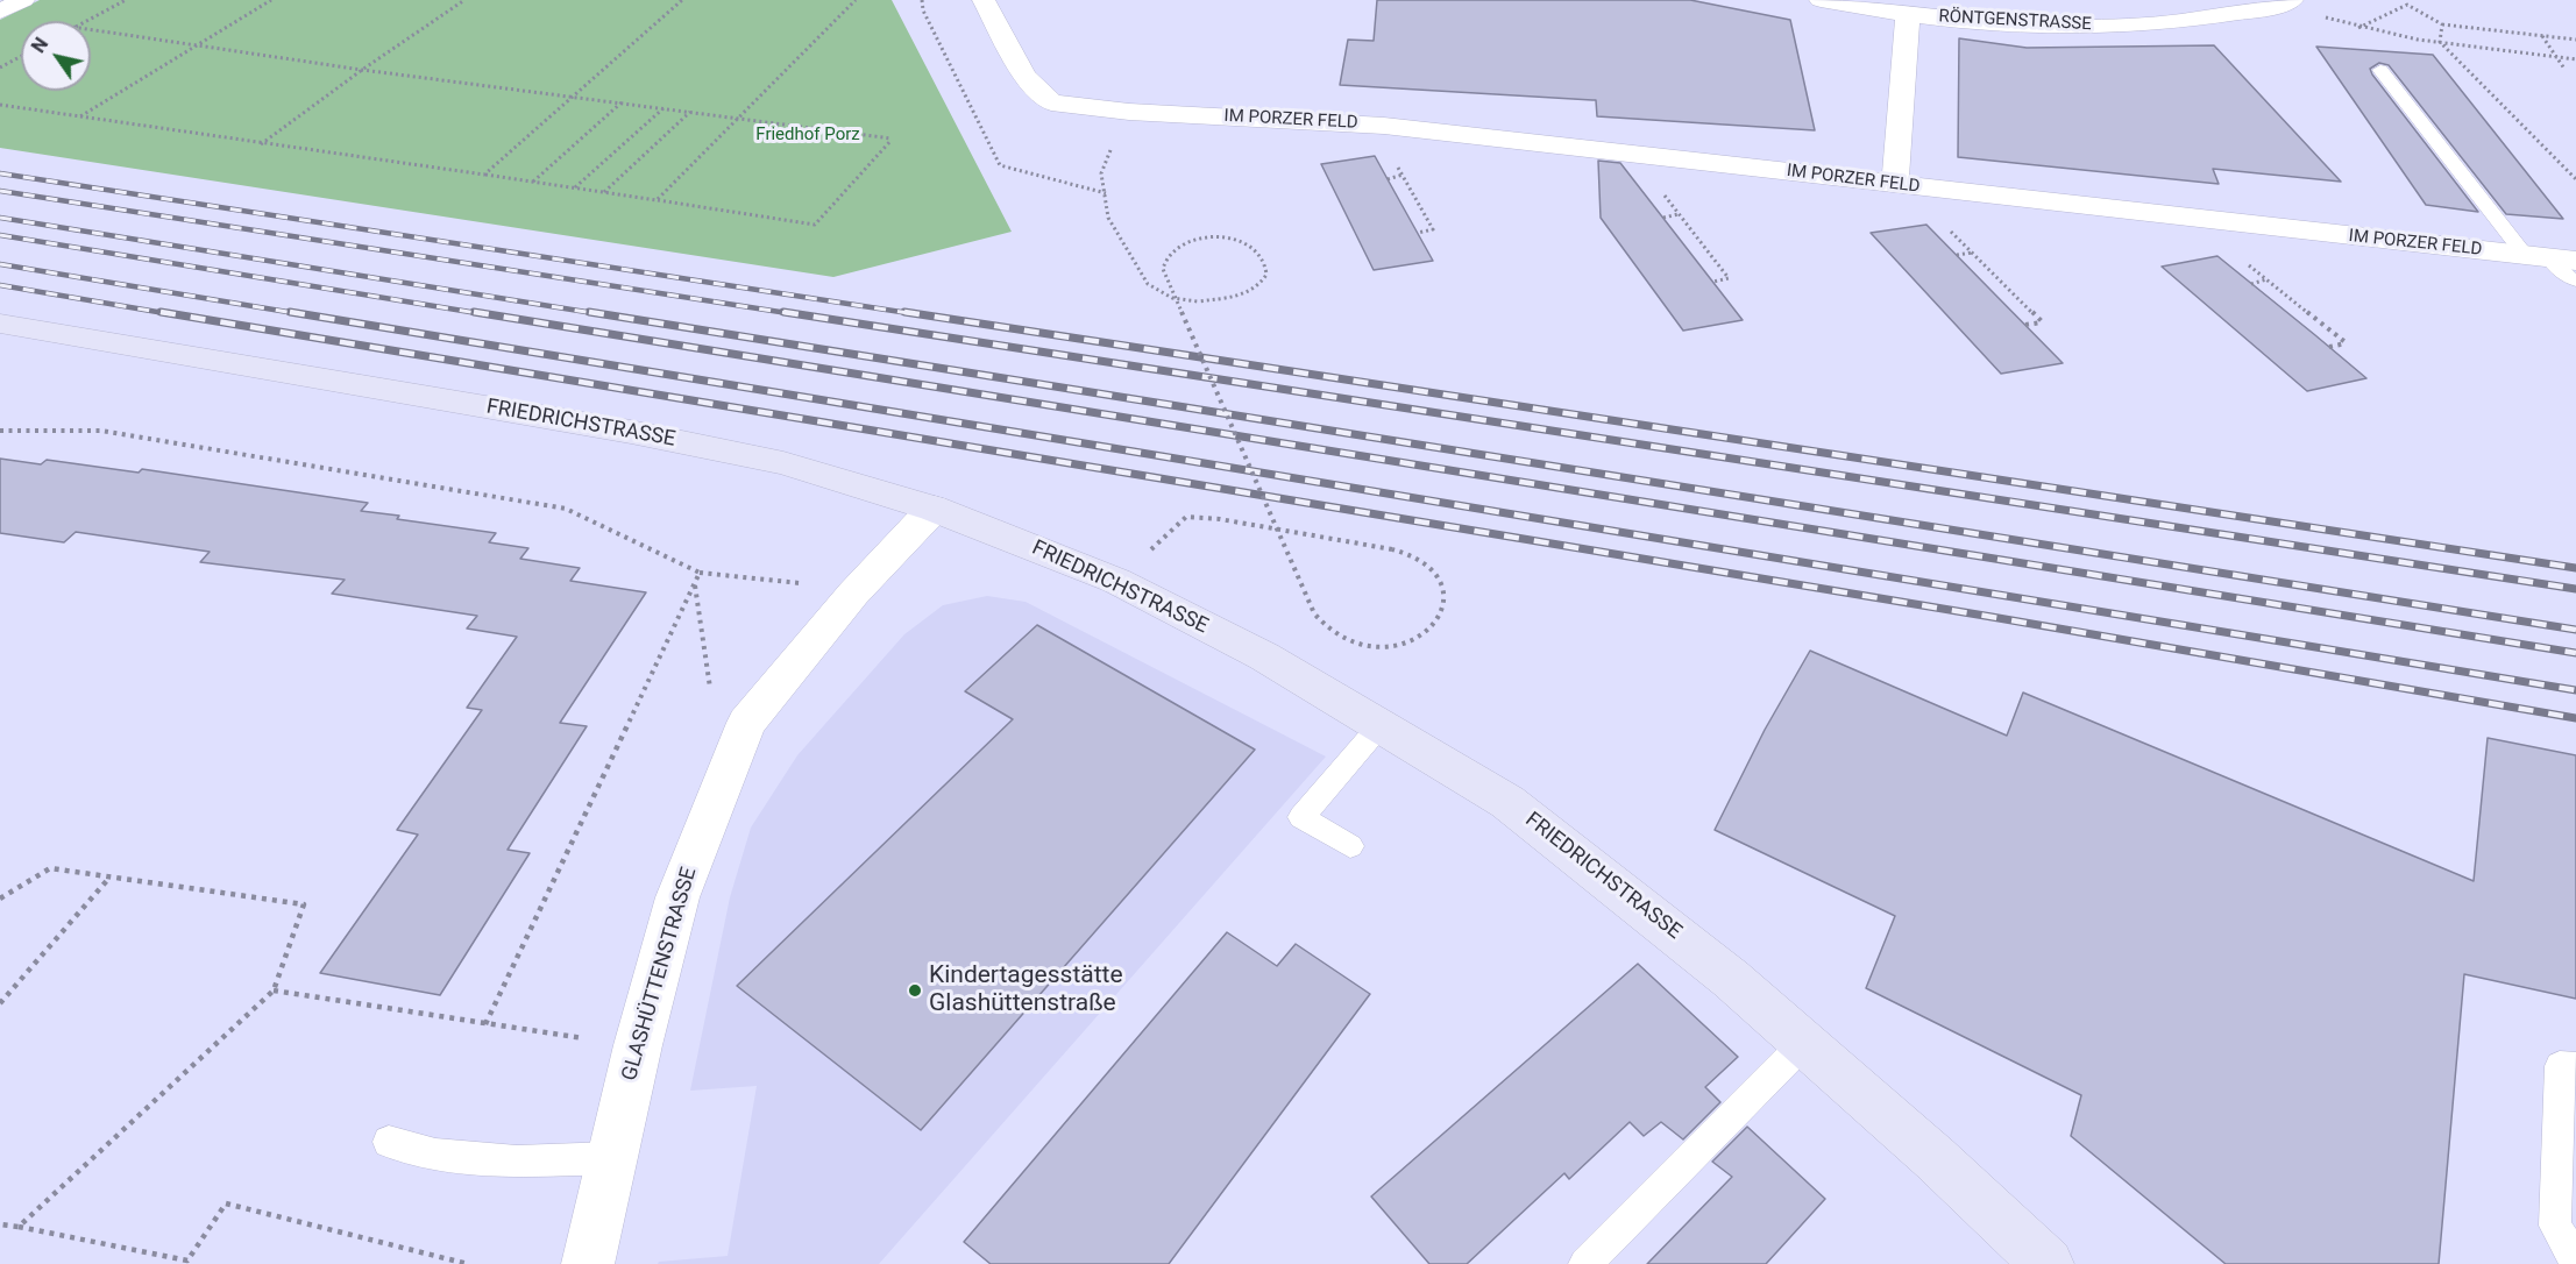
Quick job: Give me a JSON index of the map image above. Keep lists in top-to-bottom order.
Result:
{
  "streets": {
    "street": [
      "RÖNTGENSTRASSE",
      "IM PORZER FELD",
      "FRIEDRICHSTRASSE",
      "GLASHÜTTENSTRASSE"
    ]
  },
  "crossings": [
    ["FRIEDRICHSTRASSE", "GLASHÜTTENSTRASSE"]
  ],
  "parks": ["Friedhof Porz"],
  "places": ["Kindertagesstätte Glashüttenstraße"],
  "north": "top left"
}
